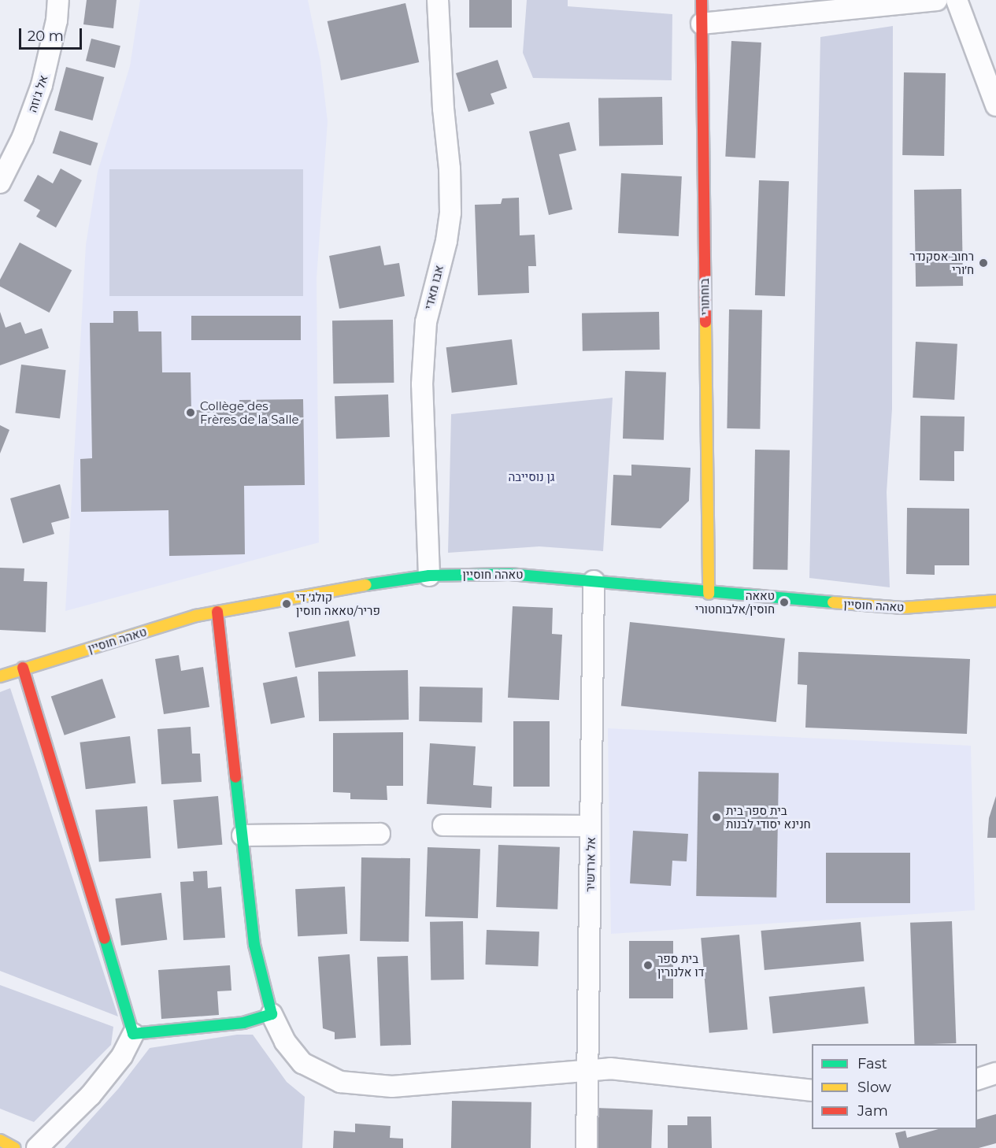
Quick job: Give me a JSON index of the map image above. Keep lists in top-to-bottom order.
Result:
{
  "streets": {
    "street": [
      "אל ג'וזה",
      "אבו מאדי",
      "בוחתורי",
      "טאהה חוסיין",
      "אל ארדשיר"
    ]
  },
  "crossings": [
    ["אבו מאדי", "טאהה חוסיין"],
    ["בוחתורי", "טאהה חוסיין"],
    ["טאהה חוסיין", "אל ארדשיר"]
  ],
  "parks": ["גן נוסייבה"],
  "places": [
    "רחוב אסקנדר ח׳ורי",
    "Collège des Frères de la Salle",
    "טאאה חוסין/אלבוחטורי",
    "קולג׳ די פריר/טאאה חוסין",
    "בית ספר בית חנינא יסודי לבנות",
    "בית ספר דו אלנורין"
  ],
  "legend": ["Fast", "Slow", "Jam"],
  "scale_bar": "20 m"
}
